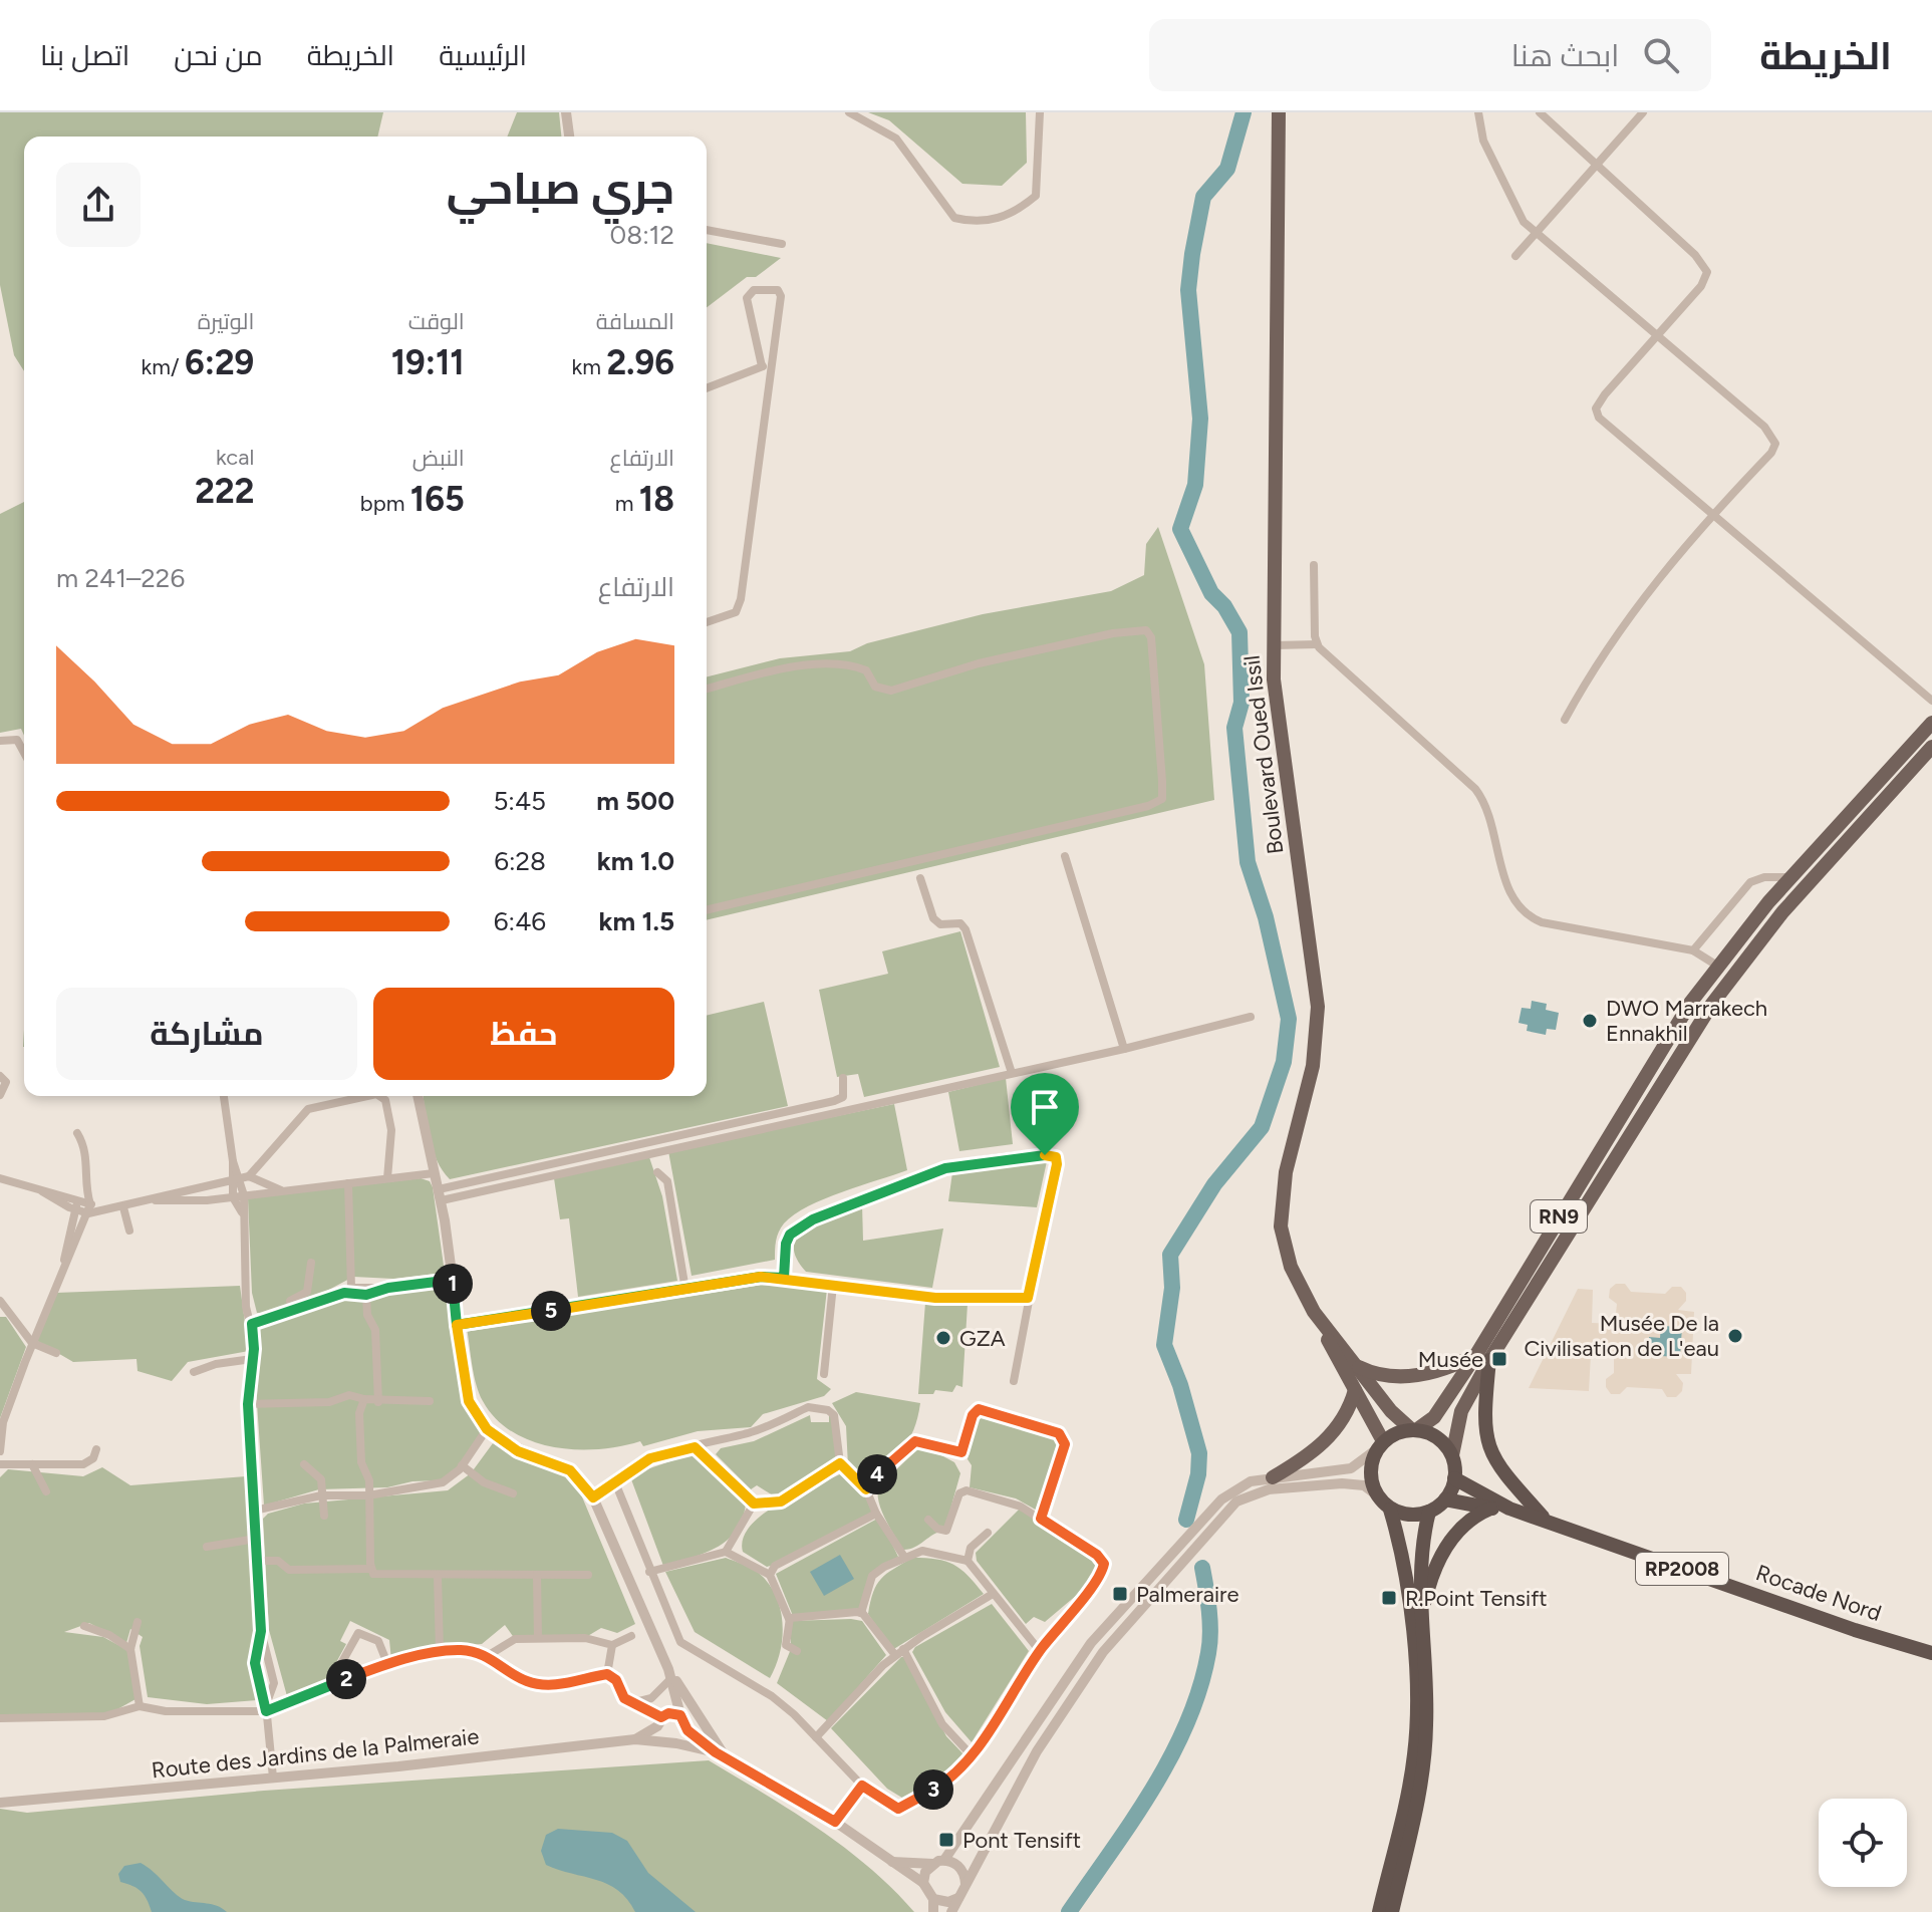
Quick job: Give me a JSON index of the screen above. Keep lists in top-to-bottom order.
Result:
{
  "streets": {
    "highway": ["RN9", "RP2008", "Rocade Nord"],
    "main road": ["Boulevard Oued Issil"],
    "street": ["Route des Jardins de la Palmeraie"]
  },
  "crossings": [
    ["Boulevard Oued Issil", "RN9"],
    ["Boulevard Oued Issil", "RP2008"],
    ["RN9", "RP2008"],
    ["RP2008", "Rocade Nord"]
  ],
  "places": {
    "other": ["DWO Marrakech Ennakhil", "Musée De la Civilisation de L'eau", "GZA"],
    "transit": [
      "Musée",
      "Palmeraire",
      "R.Point Tensift",
      "Pont Tensift"
    ]
  },
  "page": {
    "header": "الخريطة",
    "search": "ابحث هنا",
    "nav": [
      "الرئيسية",
      "الخريطة",
      "من نحن",
      "اتصل بنا"
    ],
    "heading": ["جري صباحي", "08:12"],
    "stats": [
      ["المسافة", "2.96 km"],
      ["الوقت", "19:11"],
      ["الوتيرة", "6:29 /km"],
      ["الارتفاع", "18 m"],
      ["النبض", "165 bpm"],
      ["kcal", "222"]
    ],
    "chart": ["الارتفاع", "226–241 m"],
    "list": [
      {
        "name": "500 m",
        "note": "5:45"
      },
      {
        "name": "1.0 km",
        "note": "6:28"
      },
      {
        "name": "1.5 km",
        "note": "6:46"
      }
    ],
    "buttons": ["حفظ", "مشاركة"],
    "pins": [
      "1",
      "5",
      "4",
      "2",
      "3"
    ]
  }
}
